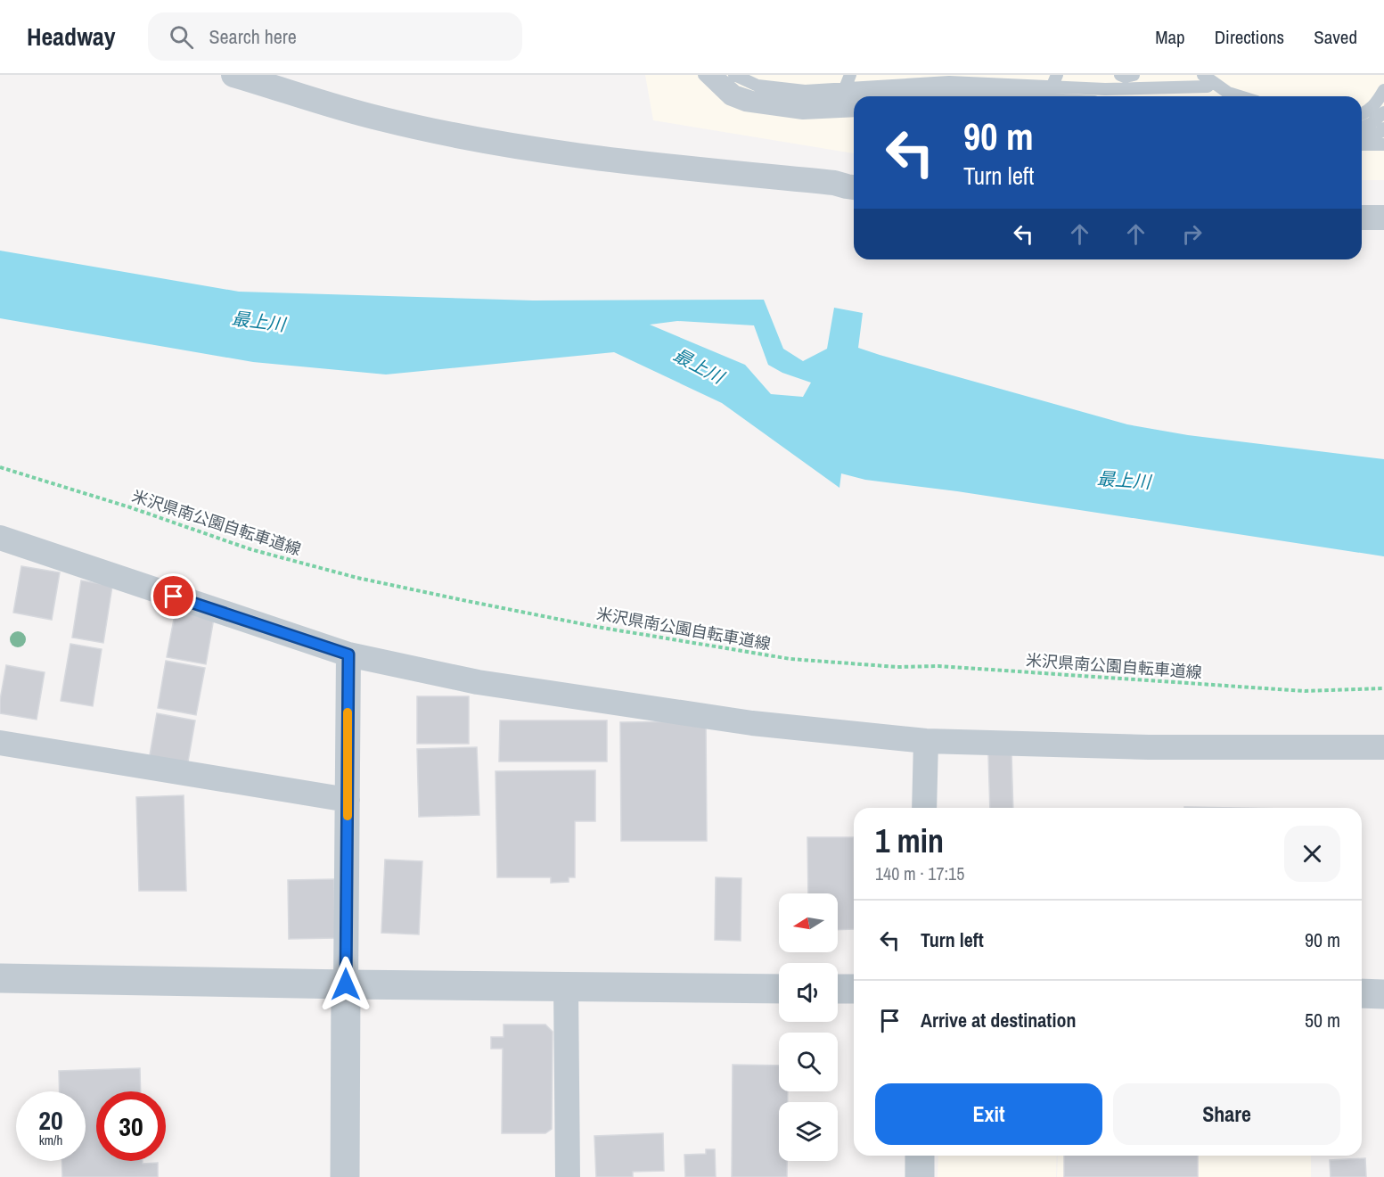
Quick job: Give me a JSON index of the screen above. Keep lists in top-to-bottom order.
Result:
{
  "streets": {
    "path": ["米沢県南公園自転車道線"]
  },
  "water": ["最上川"],
  "north": "left",
  "page": {
    "header": "Headway",
    "search": "Search here",
    "nav": ["Map", "Directions", "Saved"],
    "turn": ["90 m", "Turn left"],
    "heading": ["1 min", "140 m · 17:15"],
    "list": [
      {
        "name": "Turn left",
        "value": "90 m"
      },
      {
        "name": "Arrive at destination",
        "value": "50 m"
      }
    ],
    "buttons": ["Exit", "Share"],
    "speed": "20 km/h",
    "limit": "30"
  }
}
